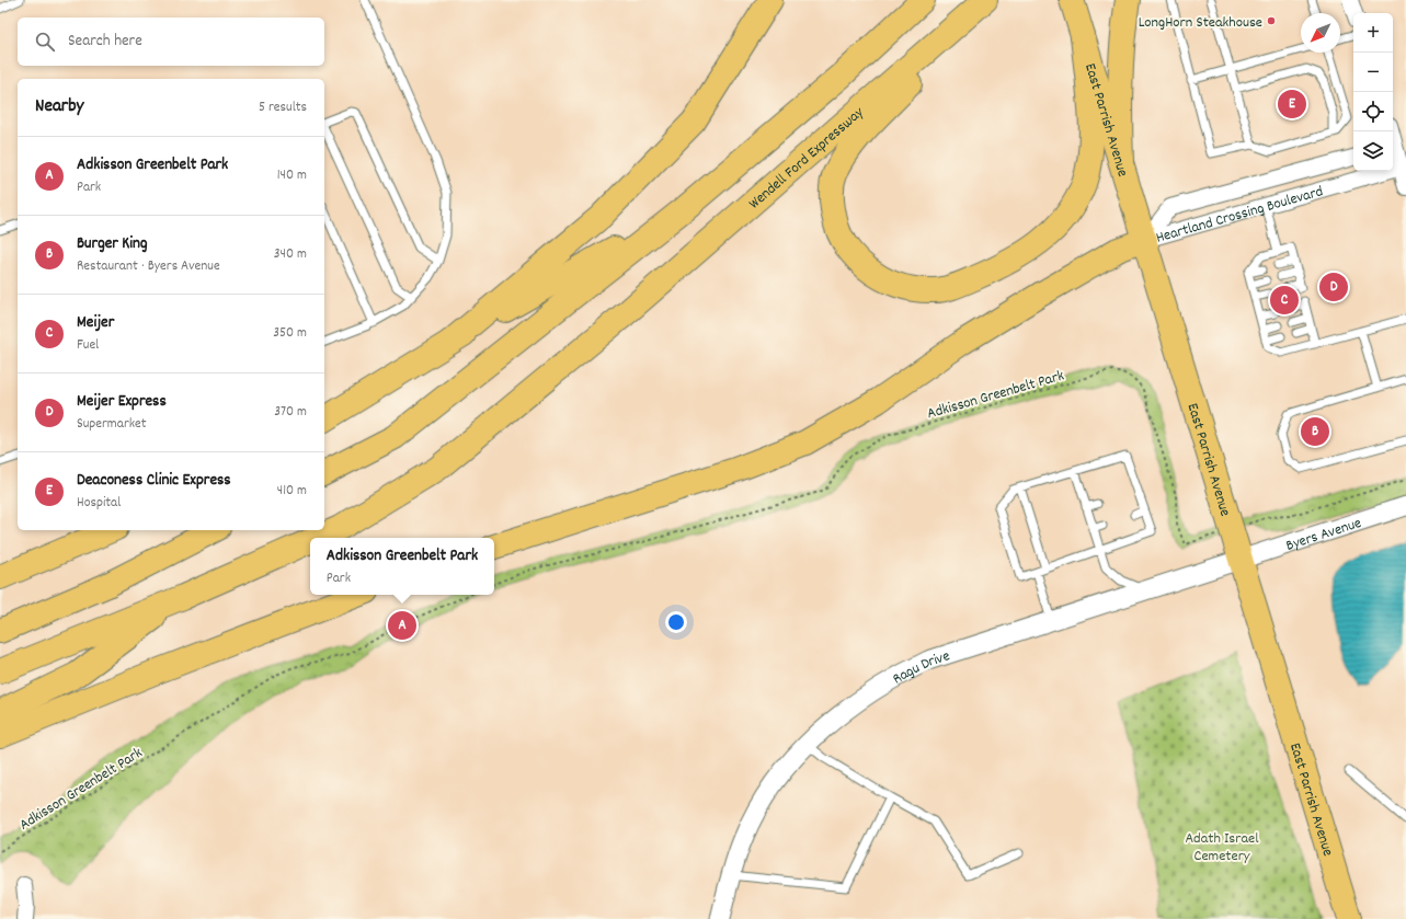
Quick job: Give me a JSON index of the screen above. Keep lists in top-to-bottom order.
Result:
{
  "streets": {
    "main road": ["East Parrish Avenue", "Wendell Ford Expressway"],
    "street": ["Heartland Crossing Boulevard", "Byers Avenue", "Ragu Drive"],
    "path": ["Adkisson Greenbelt Park"]
  },
  "crossings": [
    ["East Parrish Avenue", "Heartland Crossing Boulevard"],
    ["East Parrish Avenue", "Adkisson Greenbelt Park"],
    ["East Parrish Avenue", "Byers Avenue"],
    ["East Parrish Avenue", "Ragu Drive"],
    ["Byers Avenue", "Ragu Drive"]
  ],
  "parks": ["Adath Israel Cemetery"],
  "places": ["LongHorn Steakhouse"],
  "north": "bottom left",
  "page": {
    "map_buttons": ["+", "−"],
    "search": "Search here",
    "heading": ["Nearby", "5 results"],
    "pins": [
      "E",
      "D",
      "C",
      "B",
      "A"
    ],
    "list": [
      {
        "mark": "A",
        "name": "Adkisson Greenbelt Park",
        "note": "Park",
        "value": "140 m"
      },
      {
        "mark": "B",
        "name": "Burger King",
        "note": "Restaurant · Byers Avenue",
        "value": "340 m"
      },
      {
        "mark": "C",
        "name": "Meijer",
        "note": "Fuel",
        "value": "350 m"
      },
      {
        "mark": "D",
        "name": "Meijer Express",
        "note": "Supermarket",
        "value": "370 m"
      },
      {
        "mark": "E",
        "name": "Deaconess Clinic Express",
        "note": "Hospital",
        "value": "410 m"
      }
    ],
    "popup": ["Adkisson Greenbelt Park", "Park"]
  }
}
